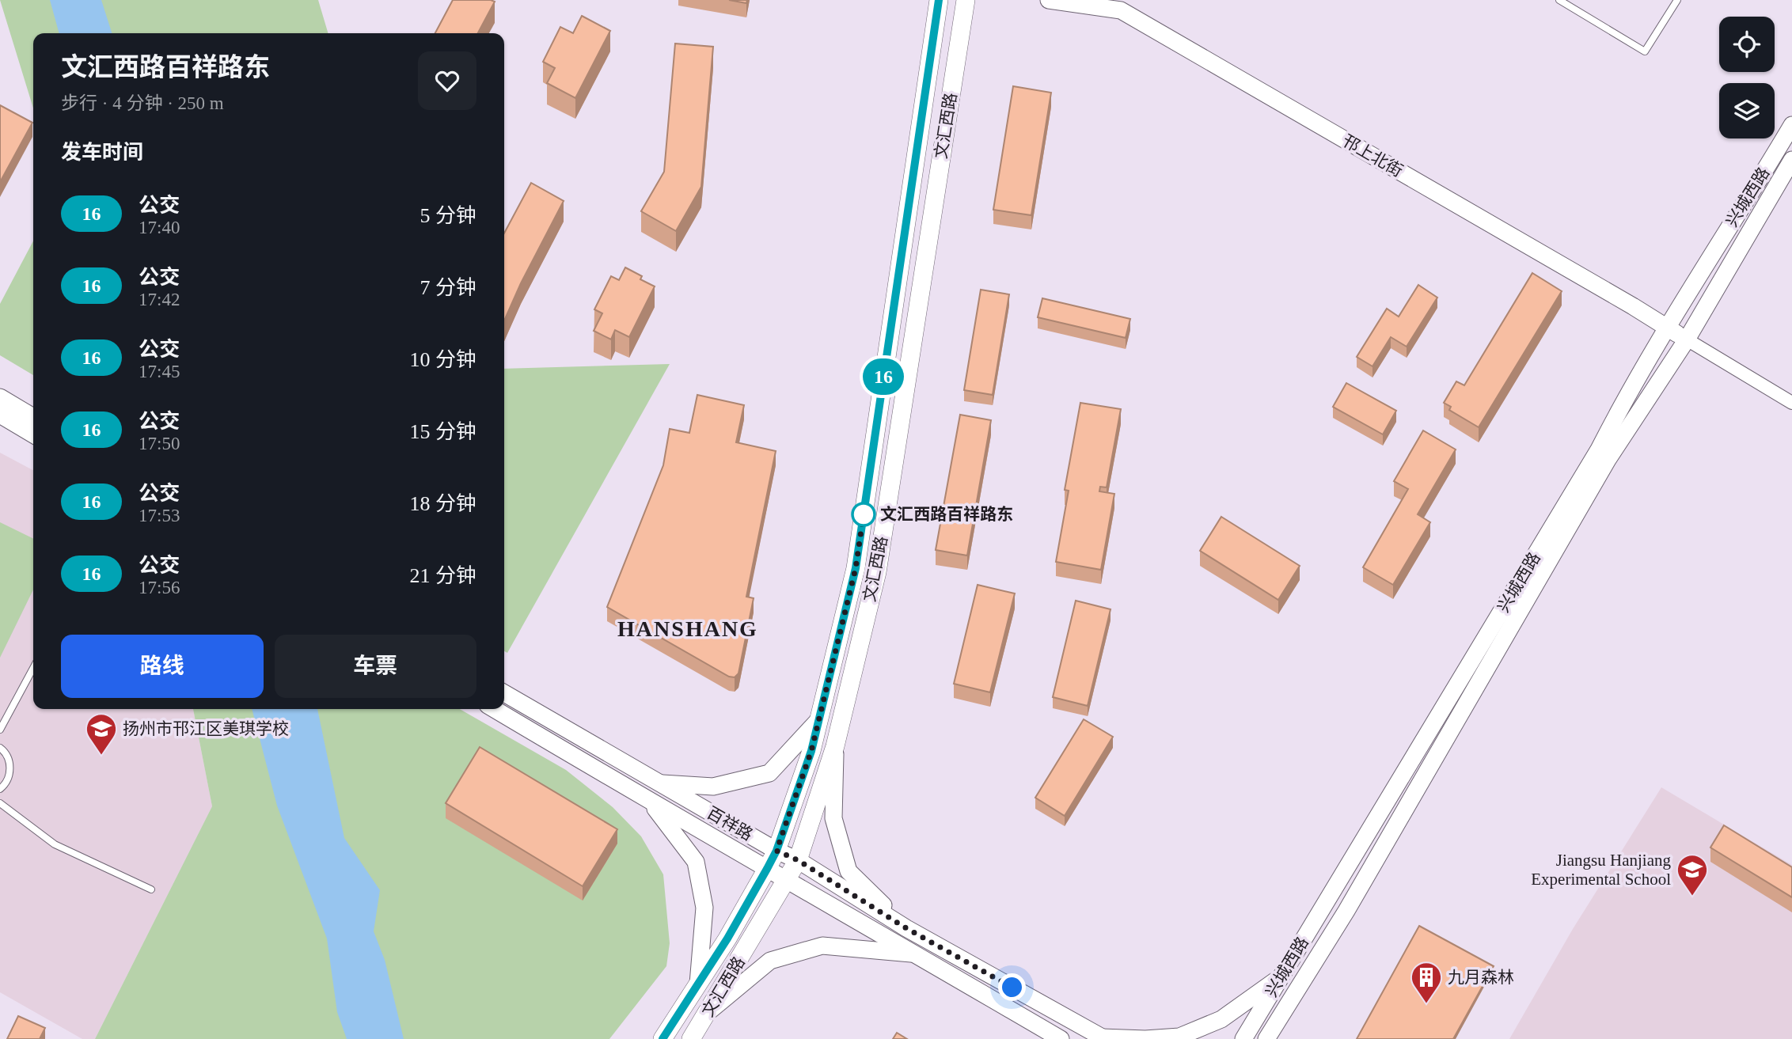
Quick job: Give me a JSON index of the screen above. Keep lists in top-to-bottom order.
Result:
{
  "streets": {
    "main road": ["文汇西路"],
    "street": ["邗上北街", "兴城西路", "百祥路"]
  },
  "crossings": [
    ["文汇西路", "百祥路"],
    ["邗上北街", "兴城西路"]
  ],
  "districts": ["HANSHANG"],
  "places": {
    "other": ["文汇西路百祥路东"],
    "school or university": ["扬州市邗江区美琪学校", "Jiangsu Hanjiang Experimental School"],
    "building": ["九月森林"]
  },
  "lines": ["bus line 16"],
  "page": {
    "on_map": "16",
    "heading": [
      ["文汇西路百祥路东", "步行 · 4 分钟 · 250 m"],
      "发车时间"
    ],
    "list": [
      {
        "mark": "16",
        "name": "公交",
        "note": "17:40",
        "value": "5 分钟"
      },
      {
        "mark": "16",
        "name": "公交",
        "note": "17:42",
        "value": "7 分钟"
      },
      {
        "mark": "16",
        "name": "公交",
        "note": "17:45",
        "value": "10 分钟"
      },
      {
        "mark": "16",
        "name": "公交",
        "note": "17:50",
        "value": "15 分钟"
      },
      {
        "mark": "16",
        "name": "公交",
        "note": "17:53",
        "value": "18 分钟"
      },
      {
        "mark": "16",
        "name": "公交",
        "note": "17:56",
        "value": "21 分钟"
      }
    ],
    "buttons": ["路线", "车票"]
  }
}
